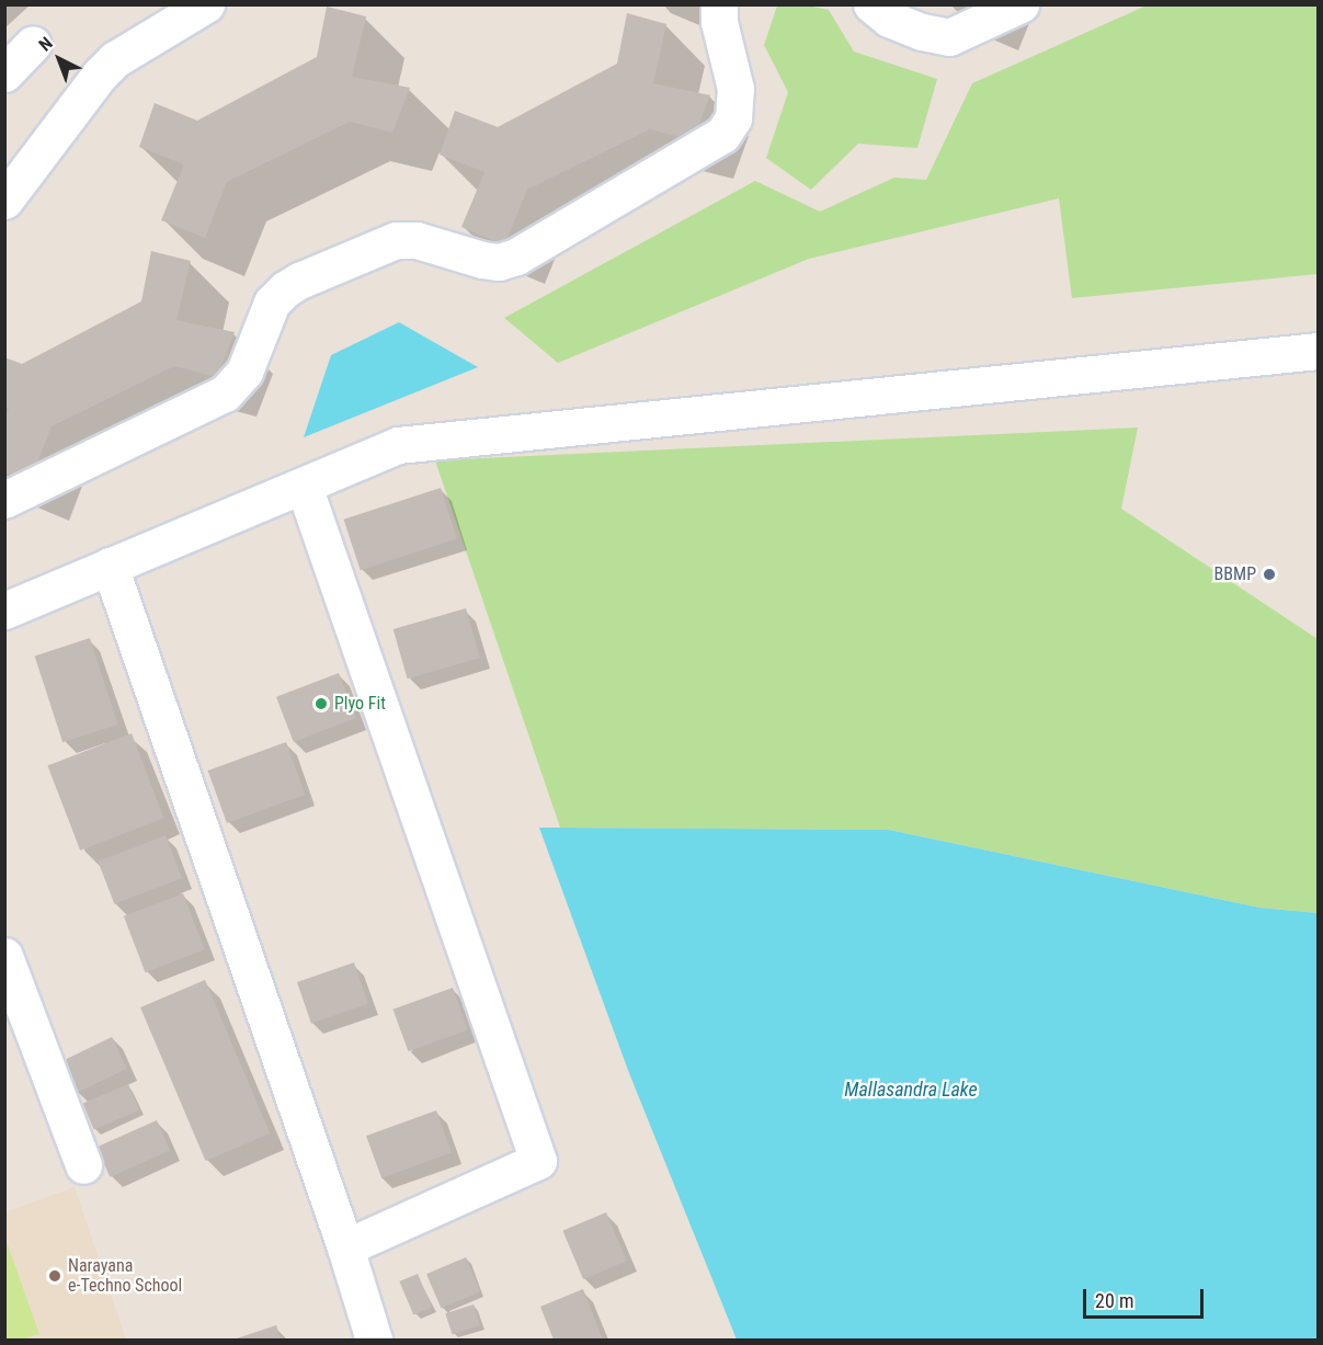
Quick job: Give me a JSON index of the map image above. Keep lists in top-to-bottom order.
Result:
{
  "water": ["Mallasandra Lake"],
  "places": ["BBMP", "Plyo Fit", "Narayana e-Techno School"],
  "scale_bar": "20 m",
  "north": "top left"
}
